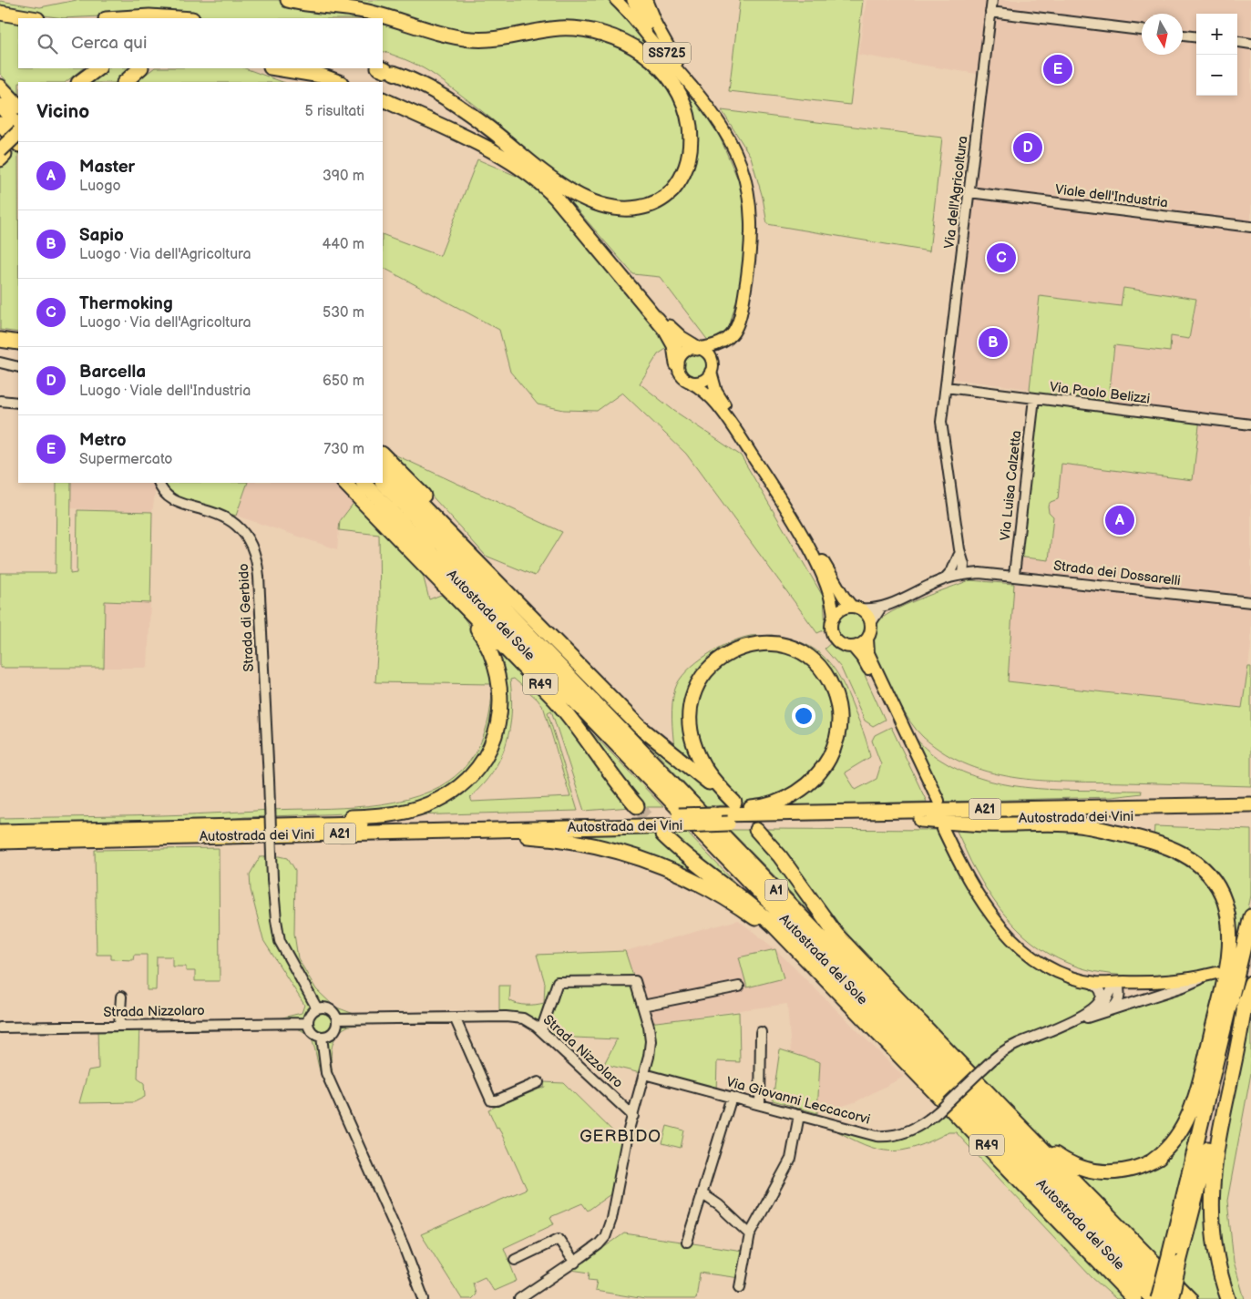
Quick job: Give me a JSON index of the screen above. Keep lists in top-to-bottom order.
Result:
{
  "streets": {
    "highway": [
      "SS725",
      "Autostrada del Sole",
      "R49",
      "A21",
      "Autostrada dei Vini",
      "A1"
    ],
    "street": [
      "Via dell'Agricoltura",
      "Viale dell'Industria",
      "Via Paolo Belizzi",
      "Via Luisa Calzetta",
      "Strada dei Dossarelli",
      "Strada di Gerbido",
      "Strada Nizzolaro",
      "Via Giovanni Leccacorvi"
    ]
  },
  "crossings": [
    ["Via dell'Agricoltura", "Viale dell'Industria"],
    ["Via dell'Agricoltura", "Via Paolo Belizzi"],
    ["Via Paolo Belizzi", "Via Luisa Calzetta"],
    ["Via Luisa Calzetta", "Strada dei Dossarelli"],
    ["Strada di Gerbido", "Strada Nizzolaro"]
  ],
  "districts": ["GERBIDO"],
  "north": "bottom",
  "page": {
    "map_buttons": ["+", "−"],
    "search": "Cerca qui",
    "pins": [
      "E",
      "D",
      "C",
      "B",
      "A"
    ],
    "heading": ["Vicino", "5 risultati"],
    "list": [
      {
        "mark": "A",
        "name": "Master",
        "note": "Luogo",
        "value": "390 m"
      },
      {
        "mark": "B",
        "name": "Sapio",
        "note": "Luogo · Via dell'Agricoltura",
        "value": "440 m"
      },
      {
        "mark": "C",
        "name": "Thermoking",
        "note": "Luogo · Via dell'Agricoltura",
        "value": "530 m"
      },
      {
        "mark": "D",
        "name": "Barcella",
        "note": "Luogo · Viale dell'Industria",
        "value": "650 m"
      },
      {
        "mark": "E",
        "name": "Metro",
        "note": "Supermercato",
        "value": "730 m"
      }
    ]
  }
}
